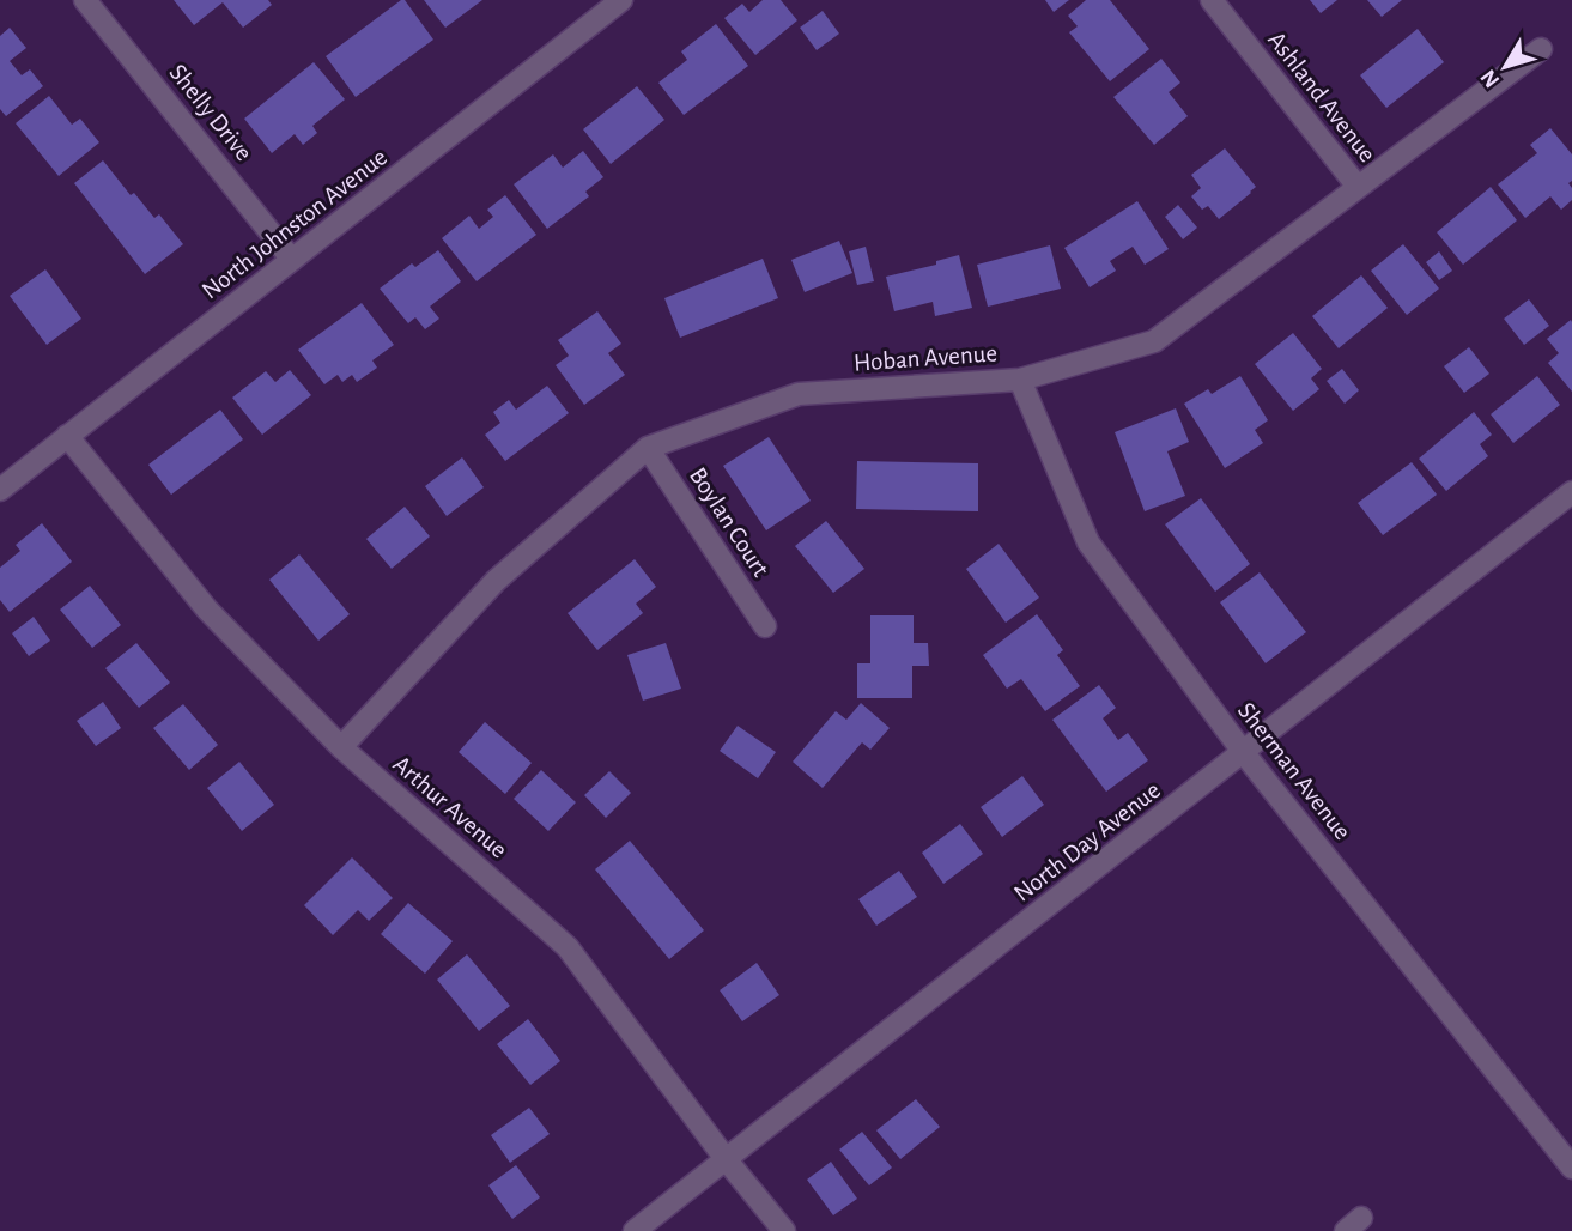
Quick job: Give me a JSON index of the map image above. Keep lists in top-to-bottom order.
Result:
{
  "streets": {
    "street": [
      "Ashland Avenue",
      "Shelly Drive",
      "North Johnston Avenue",
      "Hoban Avenue",
      "Boylan Court",
      "Sherman Avenue",
      "Arthur Avenue",
      "North Day Avenue"
    ]
  },
  "crossings": [
    ["Ashland Avenue", "Hoban Avenue"],
    ["Shelly Drive", "North Johnston Avenue"],
    ["North Johnston Avenue", "Arthur Avenue"],
    ["Hoban Avenue", "Boylan Court"],
    ["Hoban Avenue", "Sherman Avenue"],
    ["Hoban Avenue", "Arthur Avenue"],
    ["Sherman Avenue", "North Day Avenue"],
    ["Arthur Avenue", "North Day Avenue"]
  ],
  "north": "bottom left"
}
